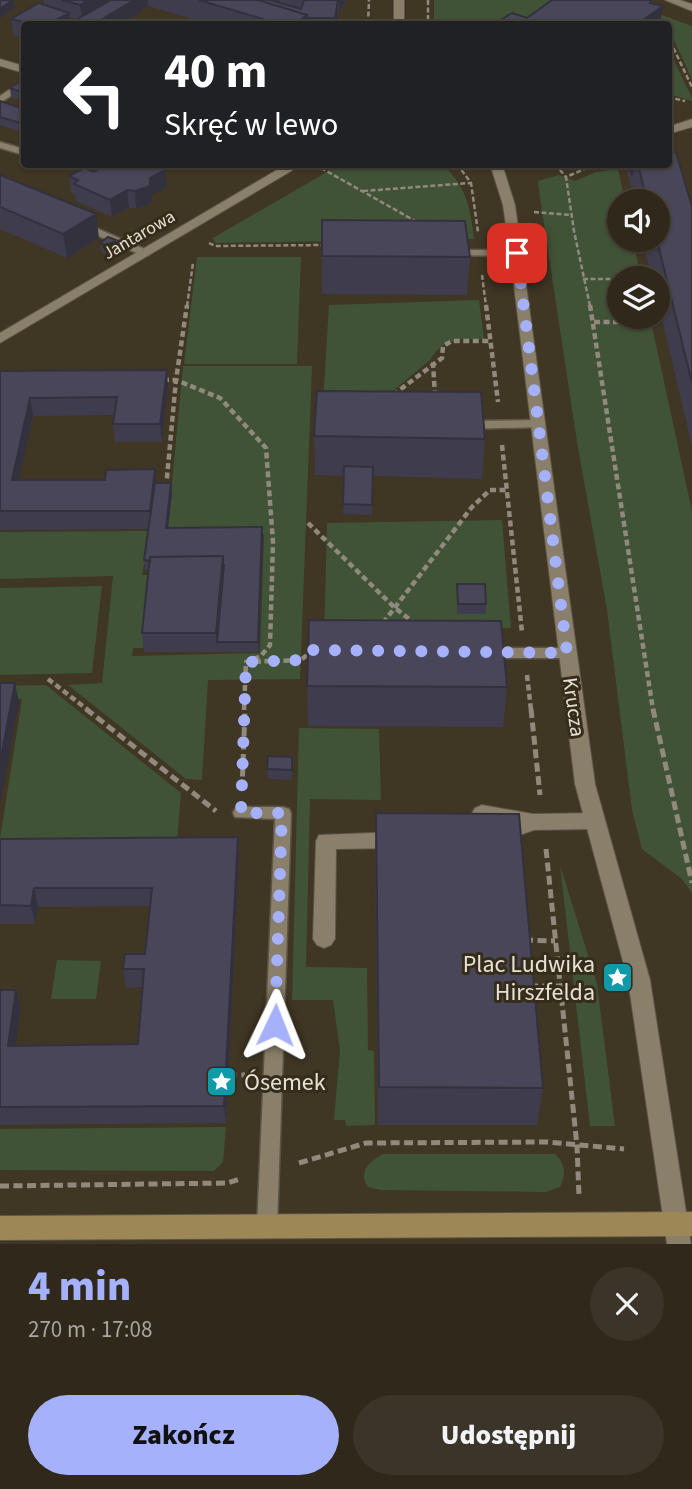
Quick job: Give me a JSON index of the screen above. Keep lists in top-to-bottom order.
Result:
{
  "streets": {
    "street": ["Jantarowa", "Krucza"]
  },
  "places": {
    "place": ["Plac Ludwika Hirszfelda", "Ósemek"]
  },
  "page": {
    "turn": ["40 m", "Skręć w lewo"],
    "heading": ["4 min", "270 m · 17:08"],
    "buttons": ["Zakończ", "Udostępnij"]
  }
}
